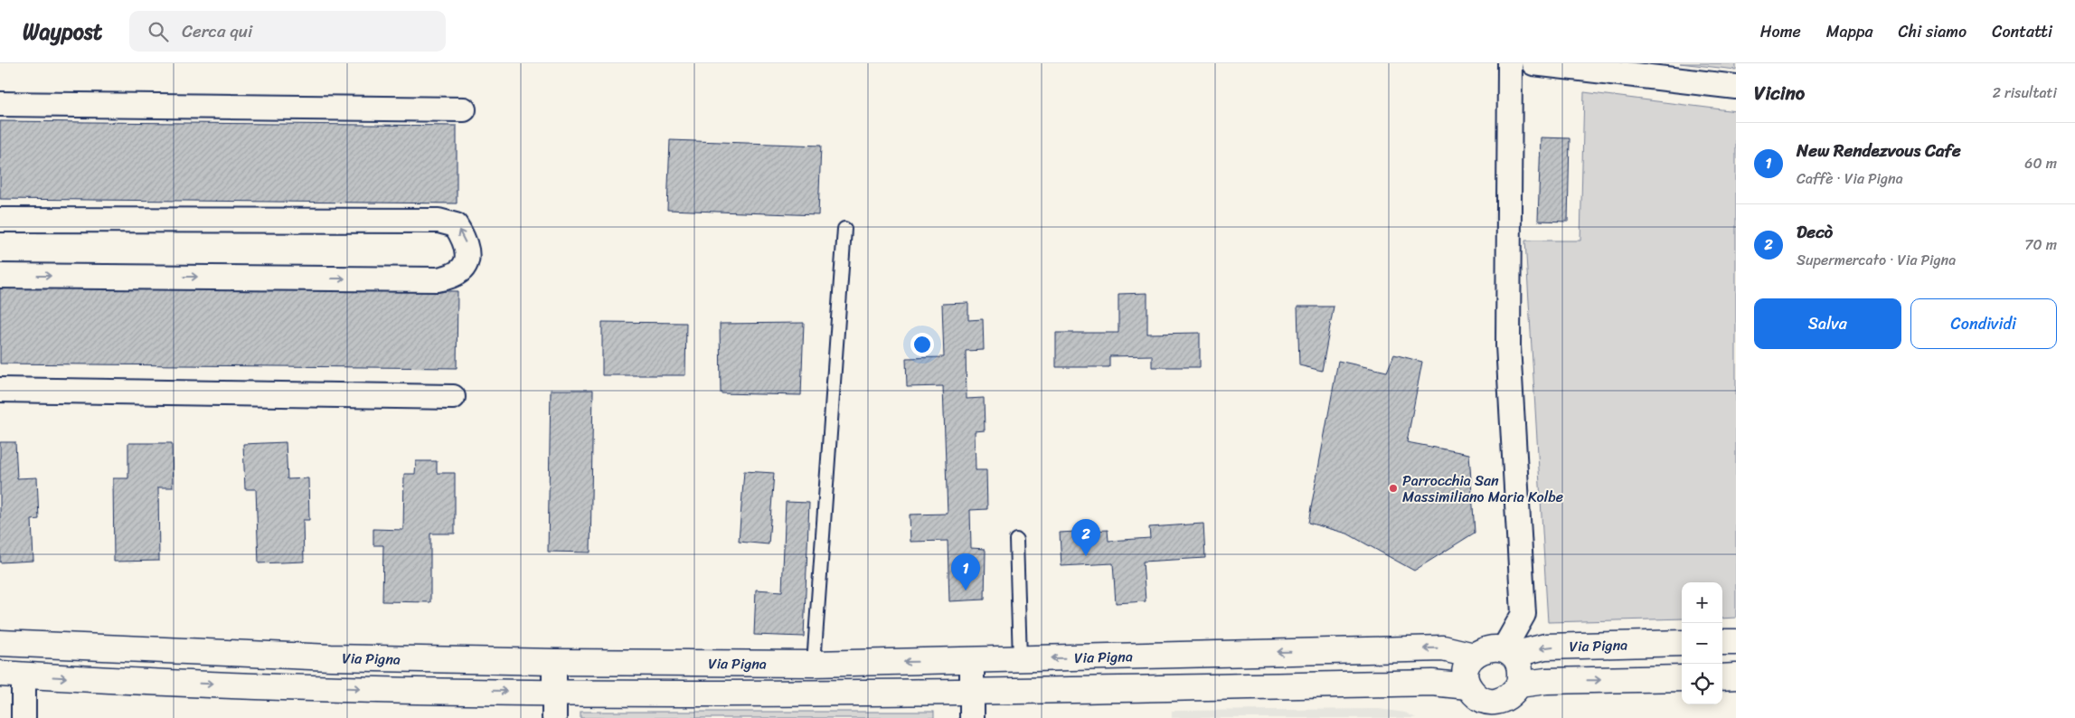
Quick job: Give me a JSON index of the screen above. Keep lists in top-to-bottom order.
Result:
{
  "streets": {
    "main road": ["Via Pigna"]
  },
  "places": ["Parrocchia San Massimiliano Maria Kolbe"],
  "page": {
    "header": "Waypost",
    "search": "Cerca qui",
    "nav": [
      "Home",
      "Mappa",
      "Chi siamo",
      "Contatti"
    ],
    "heading": ["Vicino", "2 risultati"],
    "list": [
      {
        "mark": "1",
        "name": "New Rendezvous Cafe",
        "note": "Caffè · Via Pigna",
        "value": "60 m"
      },
      {
        "mark": "2",
        "name": "Decò",
        "note": "Supermercato · Via Pigna",
        "value": "70 m"
      }
    ],
    "buttons": ["Salva", "Condividi"],
    "pins": ["2", "1"],
    "map_buttons": ["+", "−"]
  }
}
